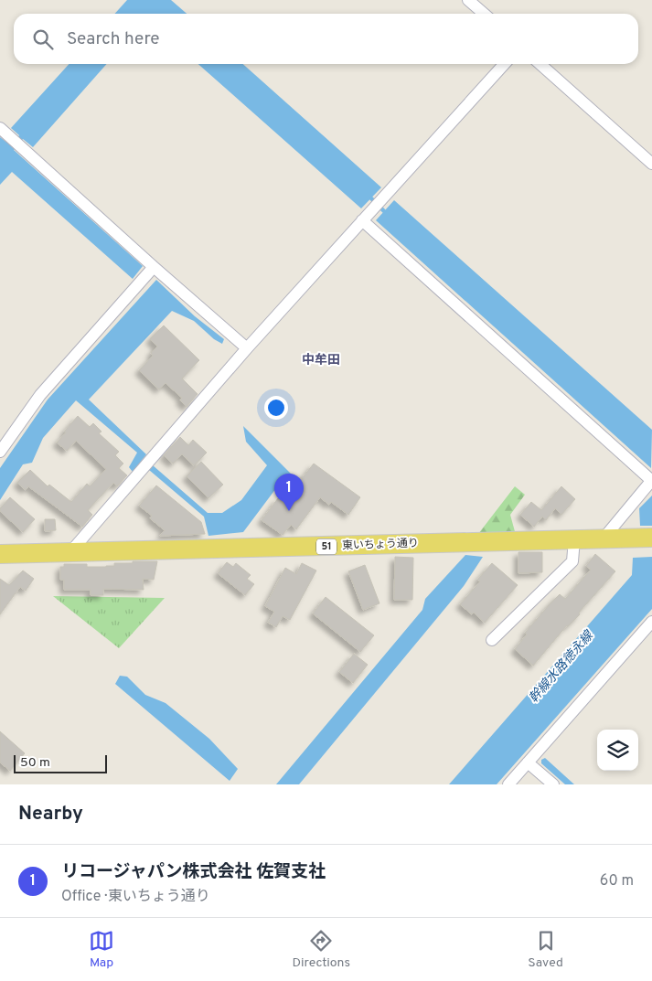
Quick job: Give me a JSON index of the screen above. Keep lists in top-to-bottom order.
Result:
{
  "streets": {
    "main road": ["東いちょう通り", "51"]
  },
  "districts": ["中牟田"],
  "water": ["幹線水路徳永線"],
  "scale_bar": "50 m",
  "page": {
    "search": "Search here",
    "pins": "1",
    "scale": "50 m",
    "heading": "Nearby",
    "list": [
      {
        "mark": "1",
        "name": "リコージャパン株式会社 佐賀支社",
        "note": "Office · 東いちょう通り",
        "value": "60 m"
      }
    ],
    "nav": ["Map", "Directions", "Saved"]
  }
}
